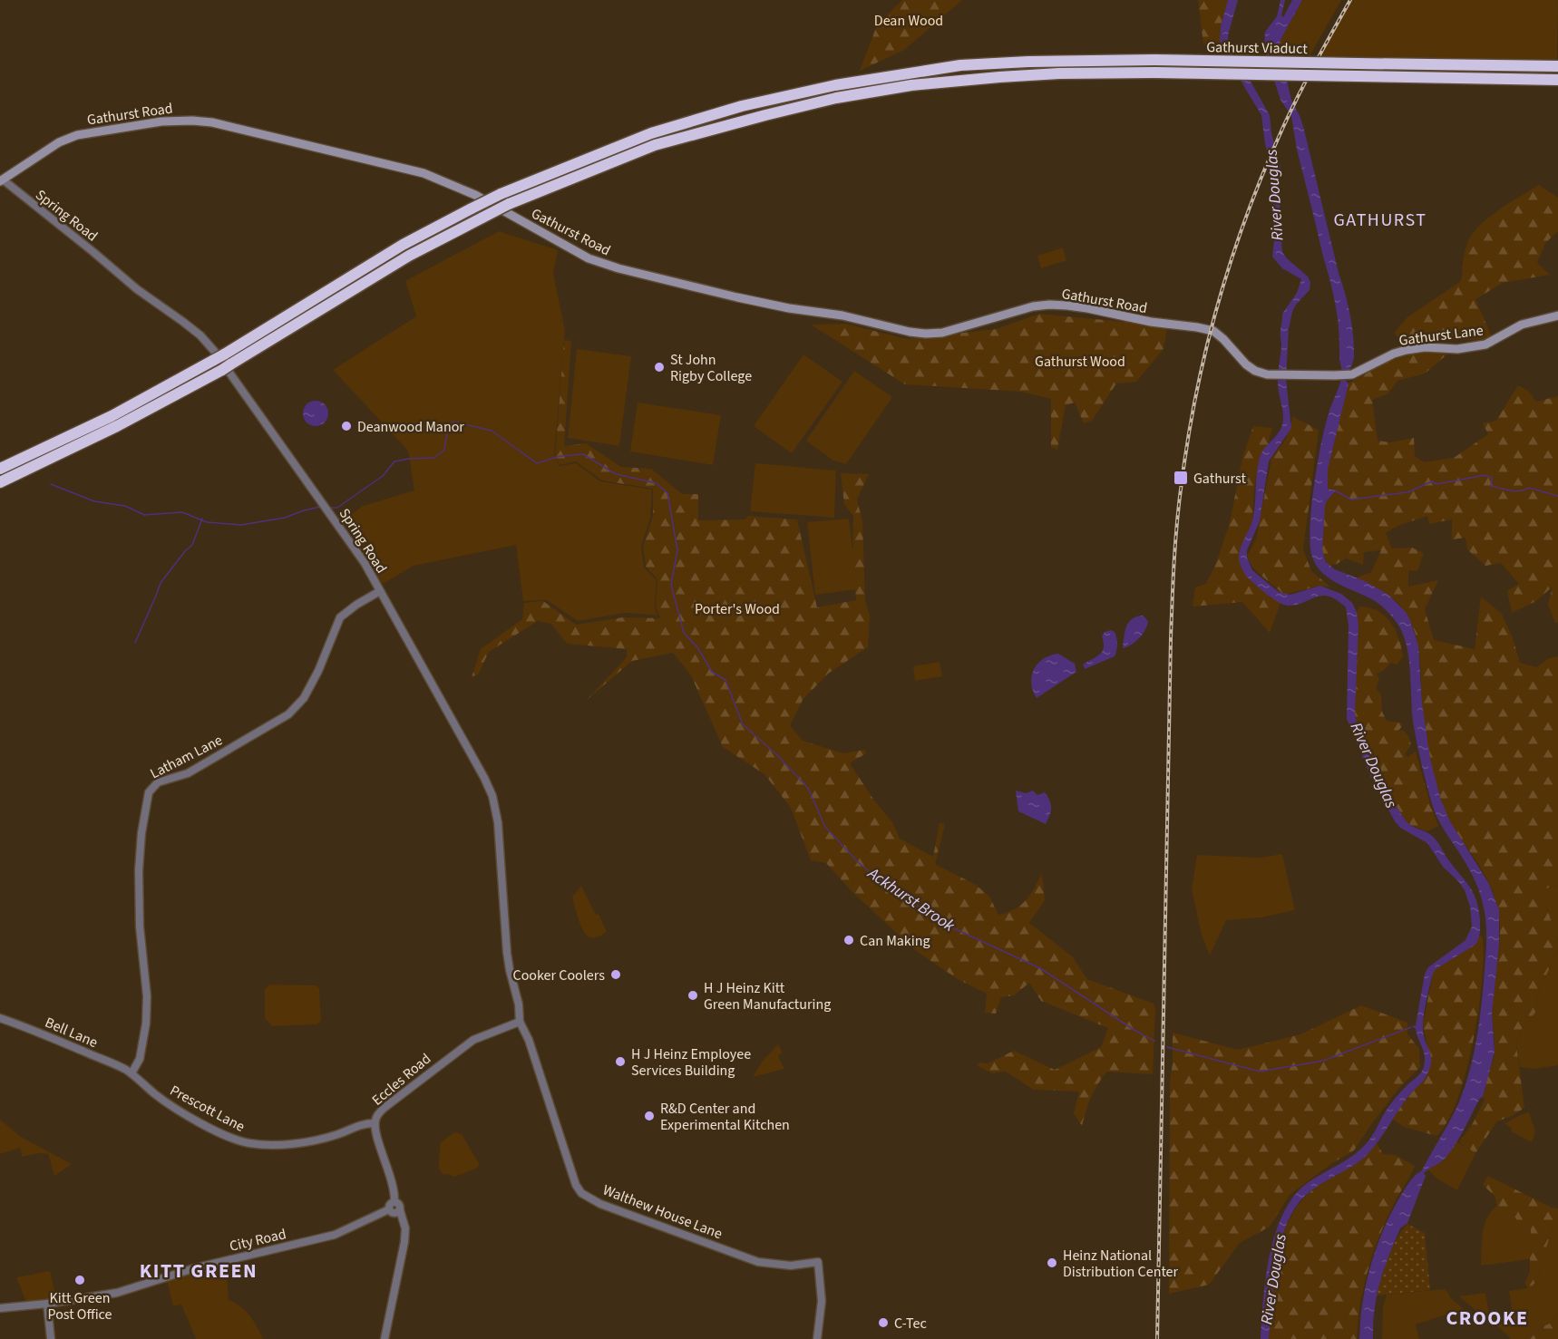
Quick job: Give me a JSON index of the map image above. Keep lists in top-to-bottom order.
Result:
{
  "streets": {
    "highway": ["Gathurst Viaduct"],
    "main road": ["Gathurst Road", "Gathurst Lane"],
    "street": [
      "Spring Road",
      "Latham Lane",
      "Bell Lane",
      "Eccles Road",
      "Prescott Lane",
      "Walthew House Lane",
      "City Road"
    ]
  },
  "crossings": [
    ["Gathurst Road", "Spring Road"],
    ["Gathurst Road", "Gathurst Lane"],
    ["Spring Road", "Latham Lane"],
    ["Spring Road", "Eccles Road"],
    ["Spring Road", "Walthew House Lane"],
    ["Latham Lane", "Bell Lane"],
    ["Latham Lane", "Prescott Lane"],
    ["Bell Lane", "Prescott Lane"],
    ["Eccles Road", "Prescott Lane"],
    ["Eccles Road", "Walthew House Lane"],
    ["Eccles Road", "City Road"]
  ],
  "districts": ["GATHURST", "KITT GREEN", "CROOKE"],
  "water": ["River Douglas", "Ackhurst Brook"],
  "parks": ["Dean Wood", "Gathurst Wood", "Porter's Wood"],
  "places": {
    "other": [
      "St John Rigby College",
      "Deanwood Manor",
      "Can Making",
      "Cooker Coolers",
      "H J Heinz Kitt Green Manufacturing",
      "H J Heinz Employee Services Building",
      "R&D Center and Experimental Kitchen",
      "Heinz National Distribution Center",
      "Kitt Green Post Office",
      "C-Tec"
    ],
    "transit": ["Gathurst"]
  }
}
